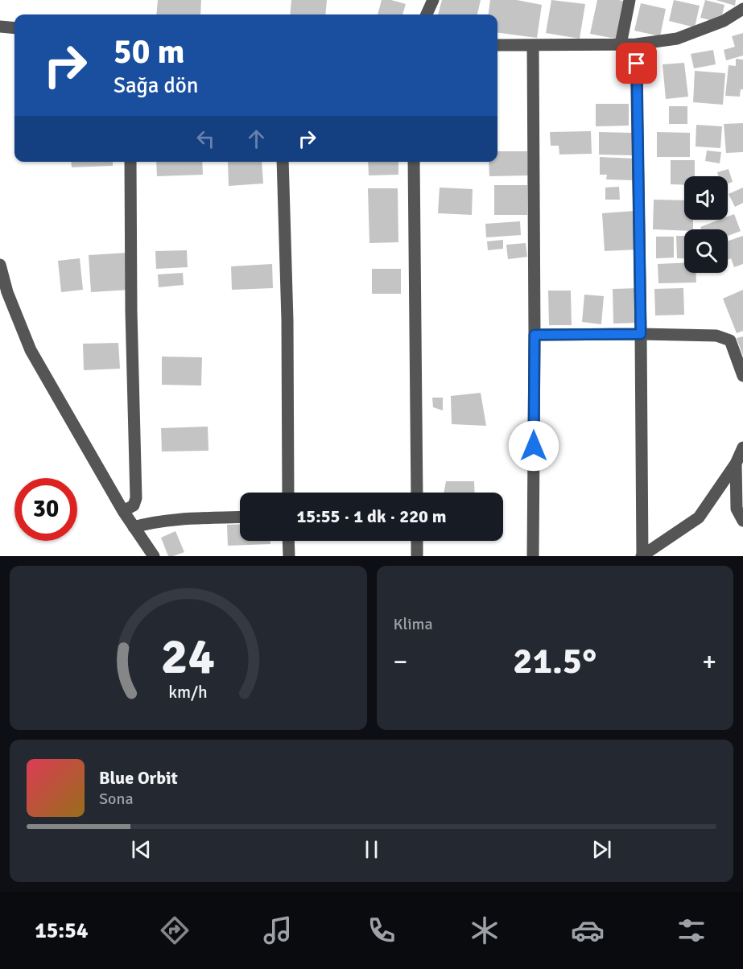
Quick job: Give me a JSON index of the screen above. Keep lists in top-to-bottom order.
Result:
{
  "page": {
    "turn": ["50 m", "Sağa dön"],
    "limit": "30",
    "trip": "15:55 · 1 dk · 220 m",
    "tile": "Klima",
    "heat": ["−", "21.5°", "+"],
    "song": ["Blue Orbit", "Sona"],
    "tabs": "15:54",
    "gauge": ["24", "km/h"]
  }
}
